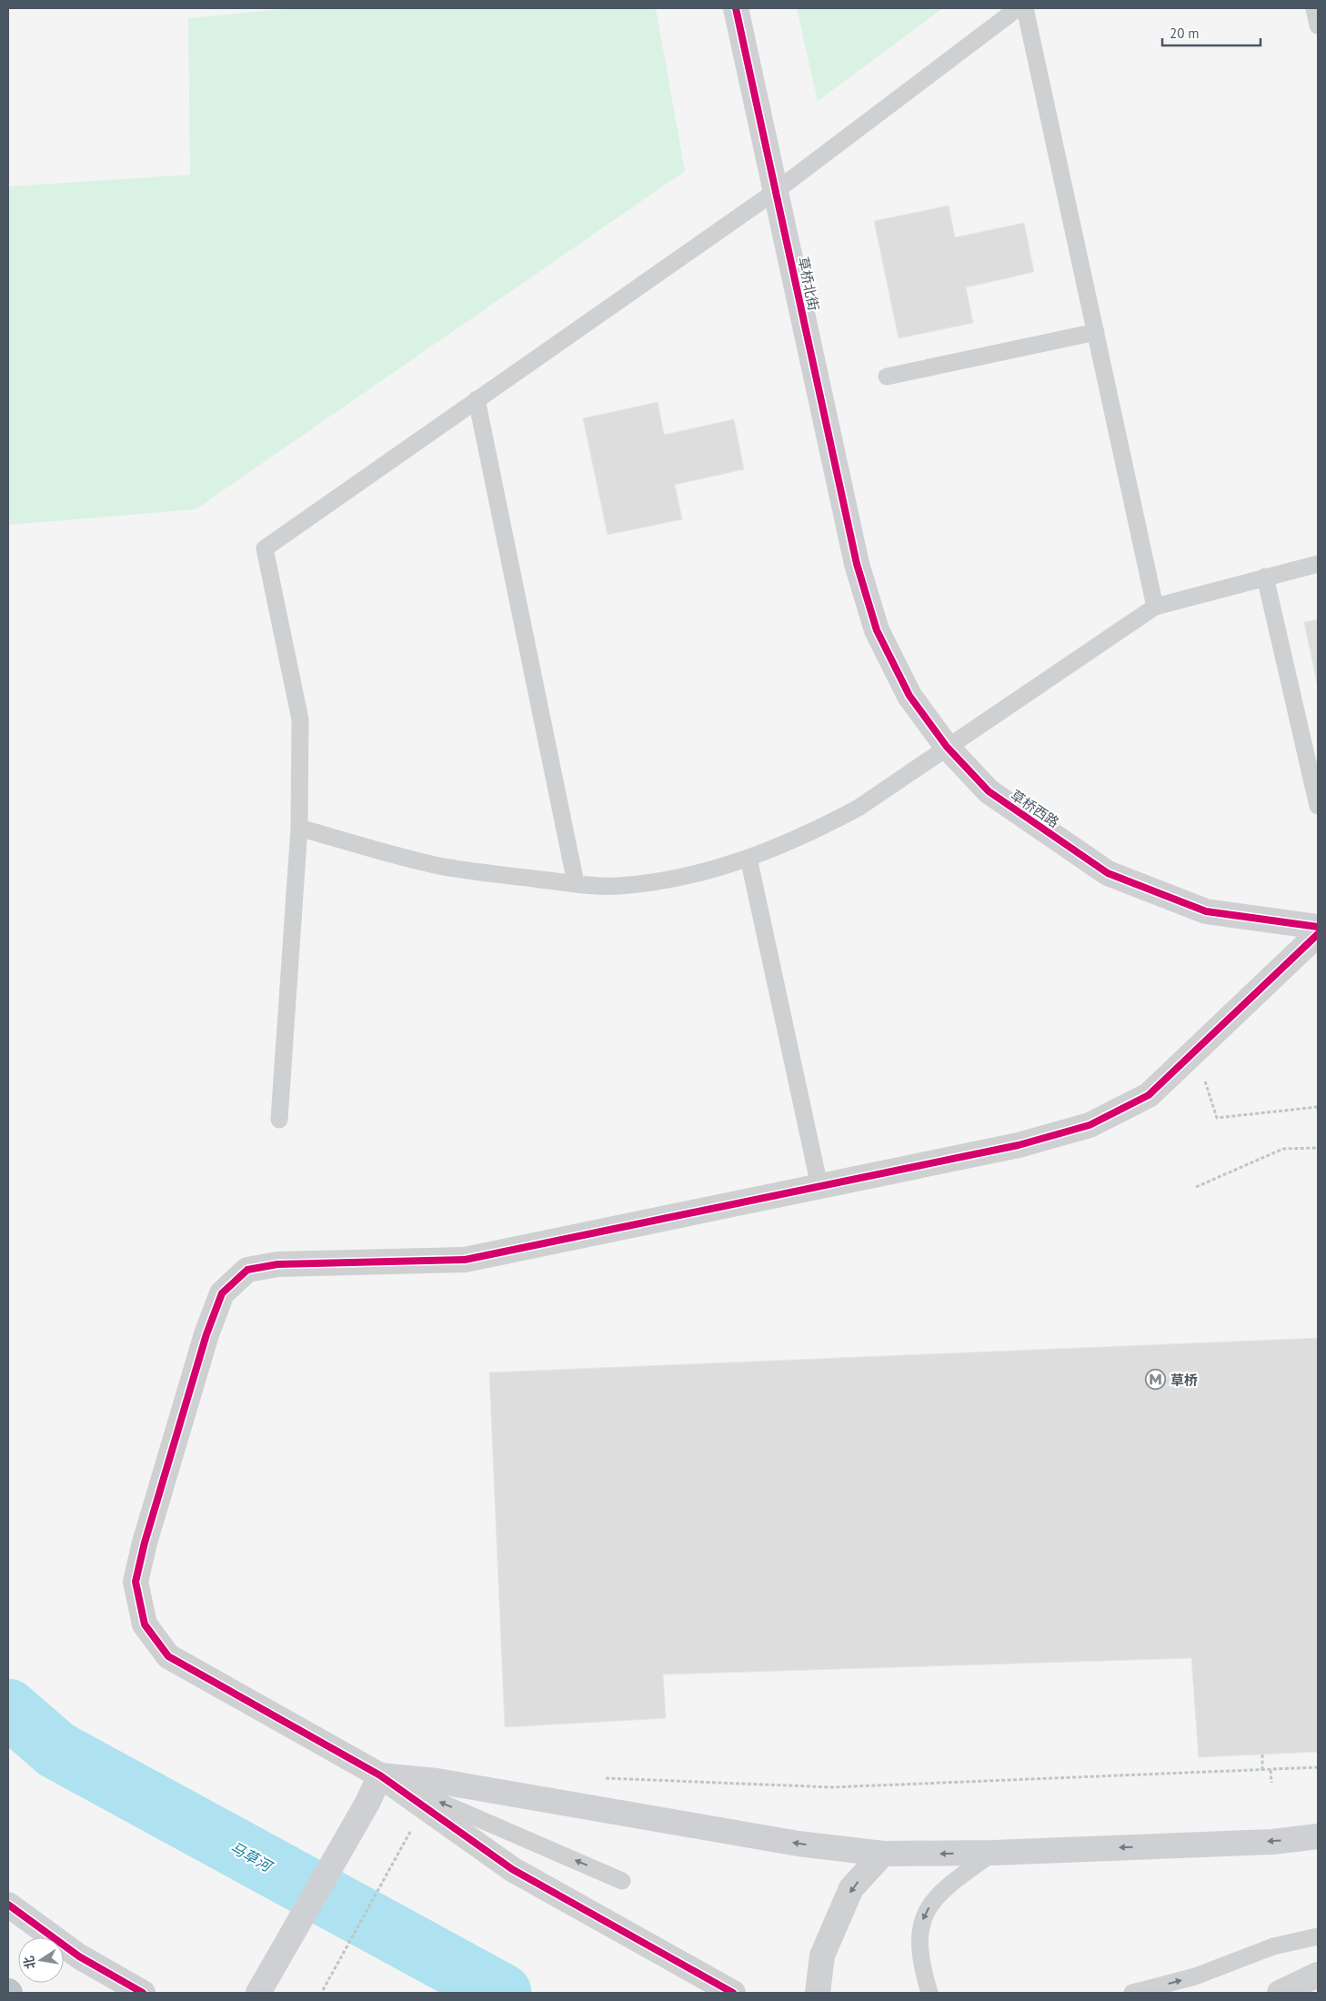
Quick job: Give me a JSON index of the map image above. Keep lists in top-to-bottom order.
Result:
{
  "streets": {
    "street": ["草桥北街", "草桥西路"]
  },
  "crossings": [
    ["草桥北街", "草桥西路"]
  ],
  "water": ["马草河"],
  "places": {
    "metro station": ["草桥"]
  },
  "scale_bar": "20 m",
  "north": "left"
}
